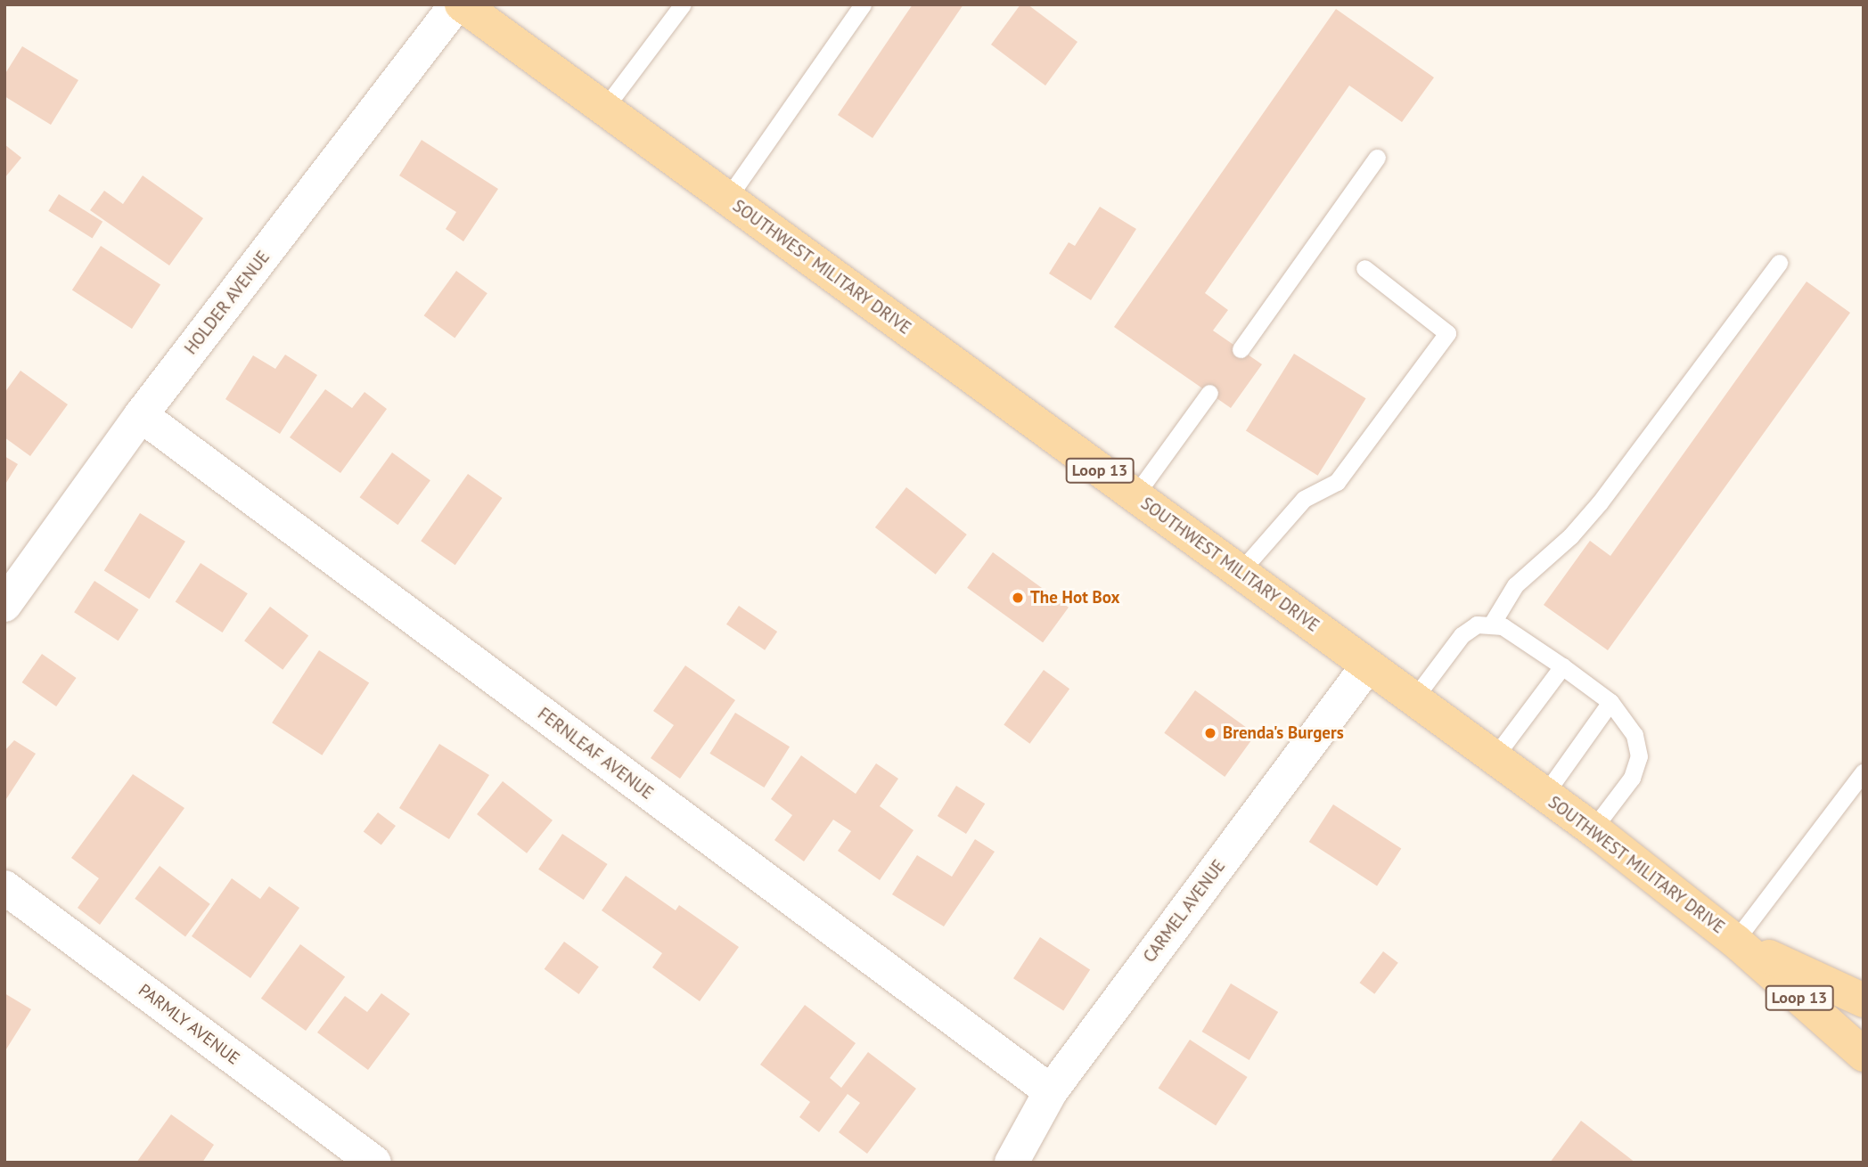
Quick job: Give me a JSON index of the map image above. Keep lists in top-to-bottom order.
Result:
{
  "streets": {
    "main road": ["SOUTHWEST MILITARY DRIVE", "Loop 13"],
    "street": [
      "HOLDER AVENUE",
      "FERNLEAF AVENUE",
      "CARMEL AVENUE",
      "PARMLY AVENUE"
    ]
  },
  "crossings": [
    ["SOUTHWEST MILITARY DRIVE", "CARMEL AVENUE"],
    ["HOLDER AVENUE", "FERNLEAF AVENUE"],
    ["FERNLEAF AVENUE", "CARMEL AVENUE"]
  ],
  "places": ["The Hot Box", "Brenda's Burgers"]
}
